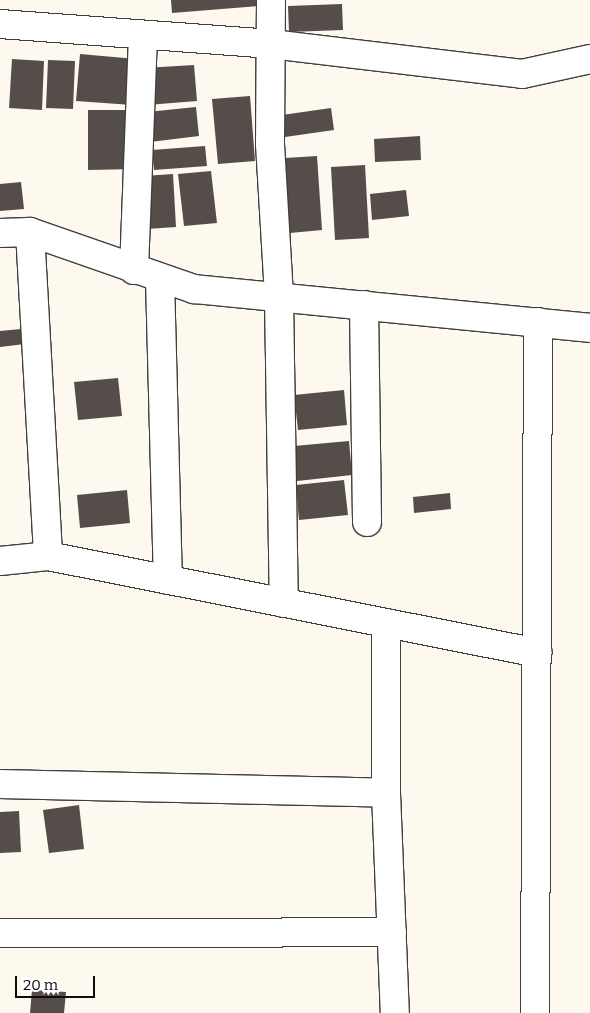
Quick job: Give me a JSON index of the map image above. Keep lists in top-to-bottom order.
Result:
{
  "scale_bar": "20 m"
}
